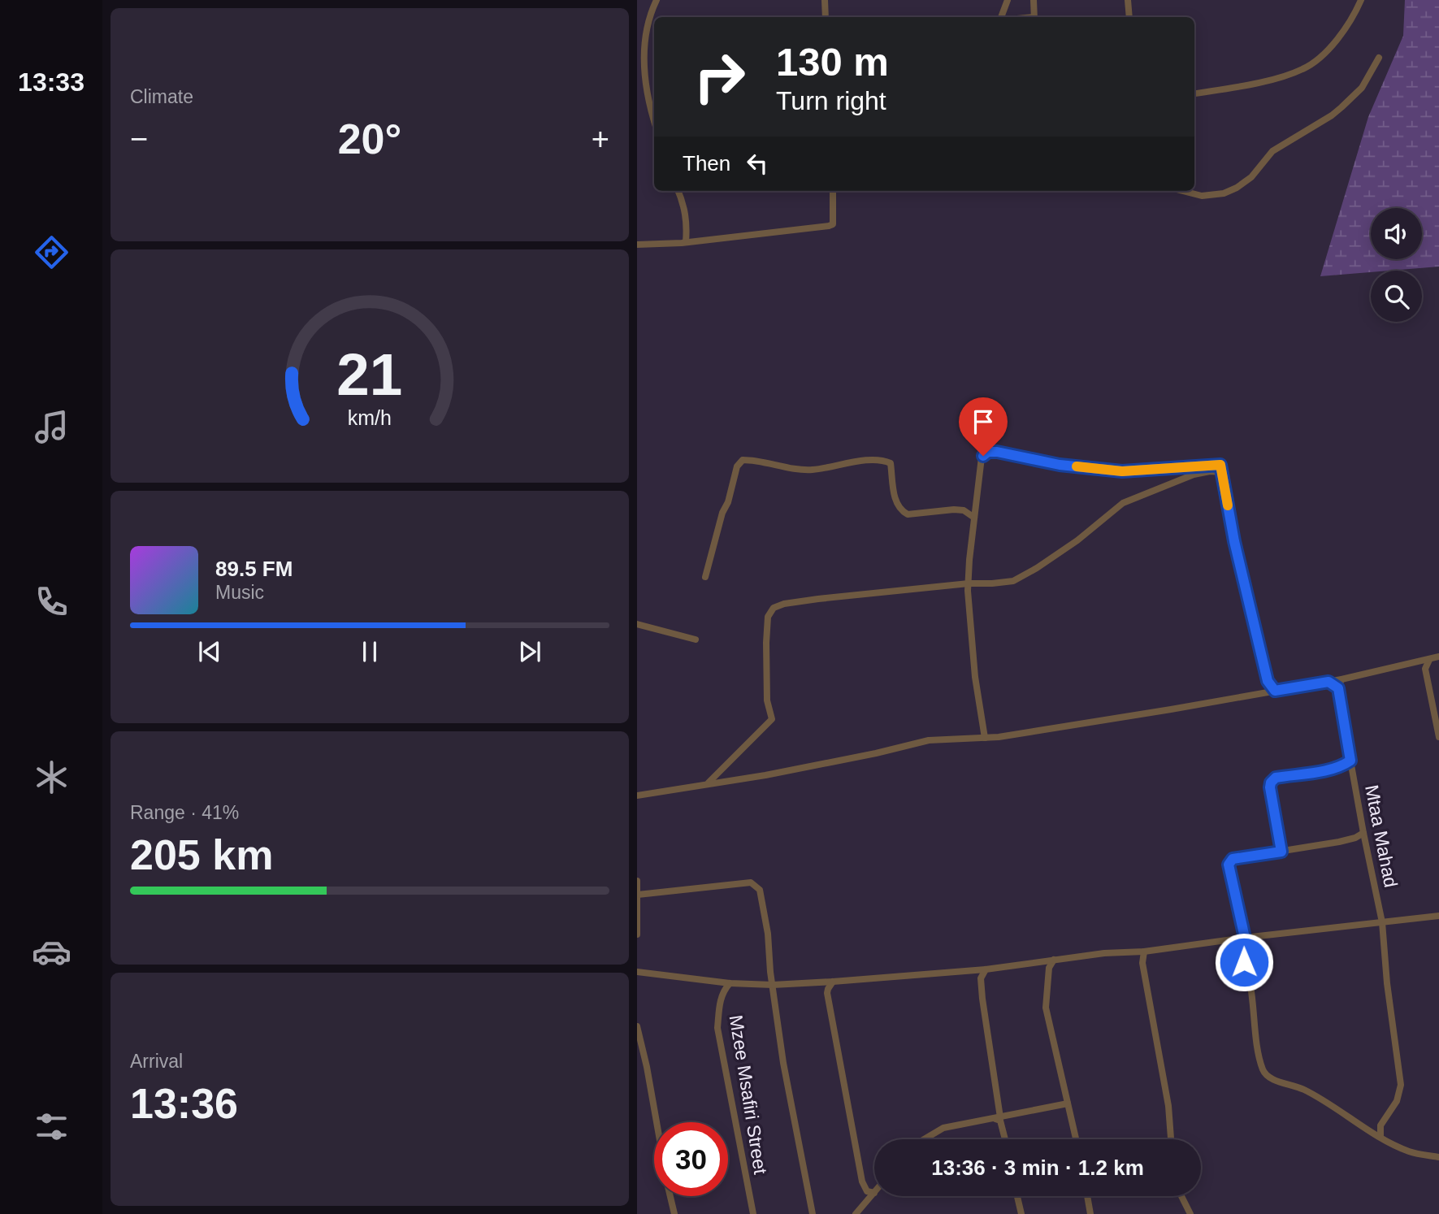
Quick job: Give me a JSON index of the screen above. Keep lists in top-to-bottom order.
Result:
{
  "streets": {
    "street": ["Mtaa Mahad", "Mzee Msafiri Street"]
  },
  "page": {
    "tabs": "13:33",
    "tile": [
      "Climate",
      ["Range · 41%", "205 km"],
      ["Arrival", "13:36"]
    ],
    "turn": ["130 m", "Turn right"],
    "heat": ["−", "20°", "+"],
    "then": "Then",
    "song": ["89.5 FM", "Music"],
    "limit": "30",
    "trip": "13:36 · 3 min · 1.2 km",
    "gauge": ["21", "km/h"]
  }
}
